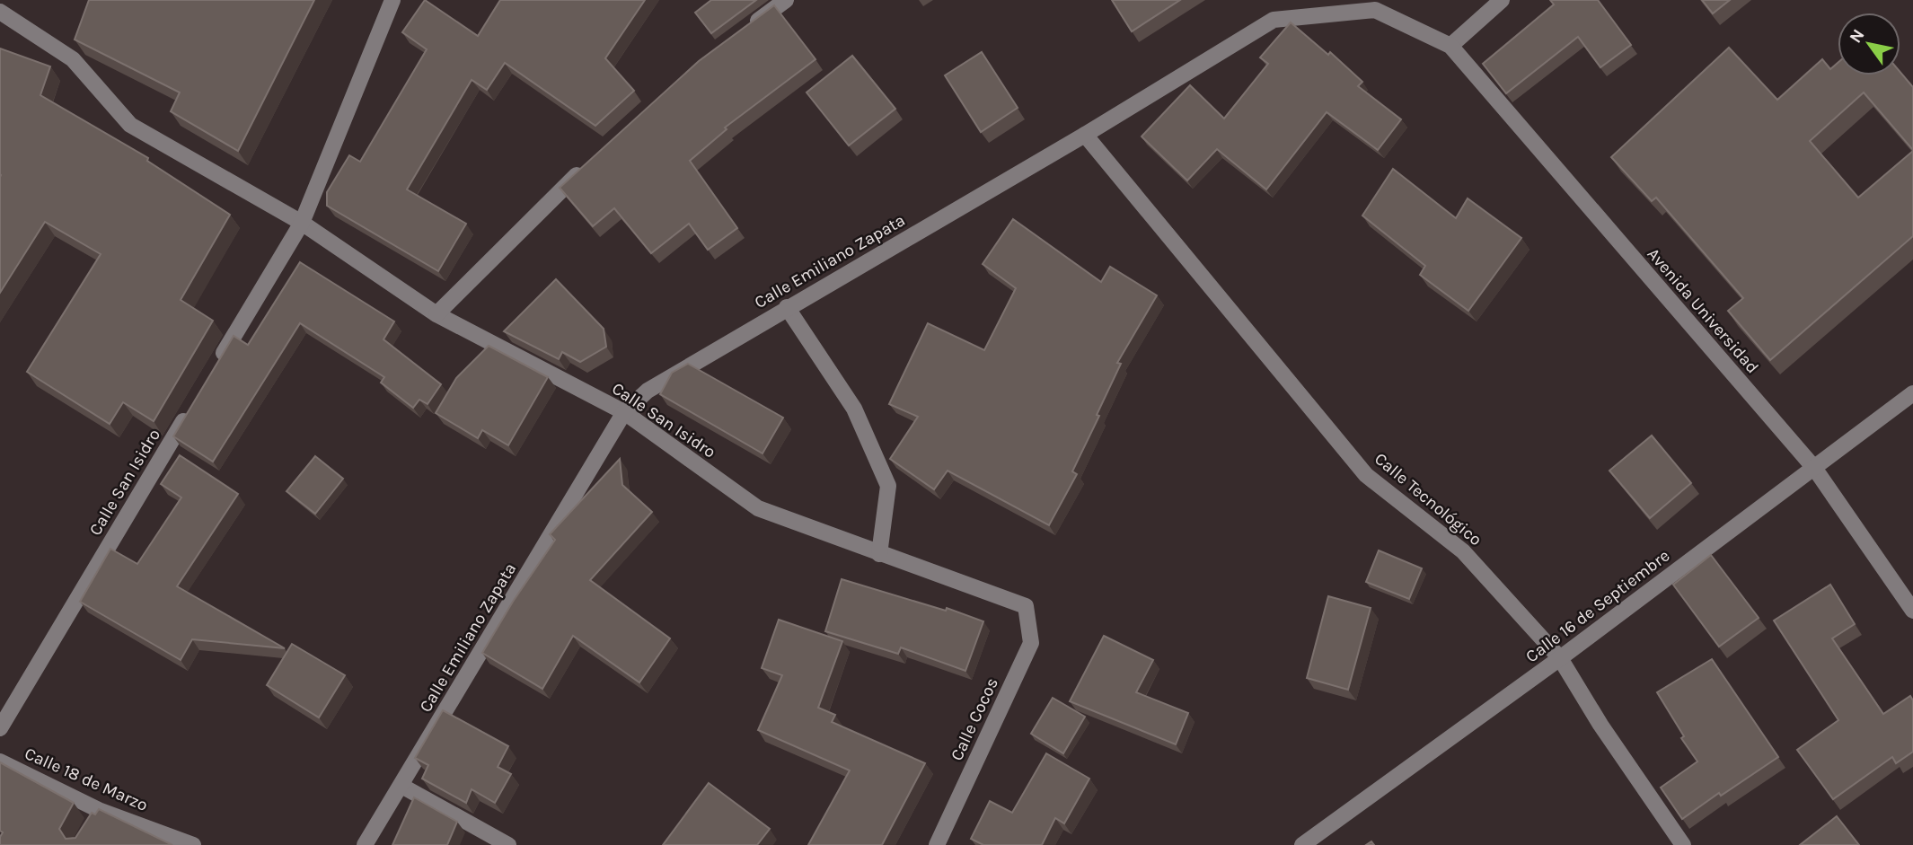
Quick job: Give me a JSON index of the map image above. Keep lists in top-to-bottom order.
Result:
{
  "streets": {
    "street": [
      "Calle Emiliano Zapata",
      "Avenida Universidad",
      "Calle San Isidro",
      "Calle Tecnológico",
      "Calle 16 de Septiembre",
      "Calle Cocos",
      "Calle 18 de Marzo"
    ]
  },
  "crossings": [
    ["Calle Emiliano Zapata", "Avenida Universidad"],
    ["Calle Emiliano Zapata", "Calle San Isidro"],
    ["Calle Emiliano Zapata", "Calle Tecnológico"],
    ["Avenida Universidad", "Calle 16 de Septiembre"],
    ["Calle San Isidro", "Calle Cocos"],
    ["Calle Tecnológico", "Calle 16 de Septiembre"]
  ],
  "north": "top left"
}
